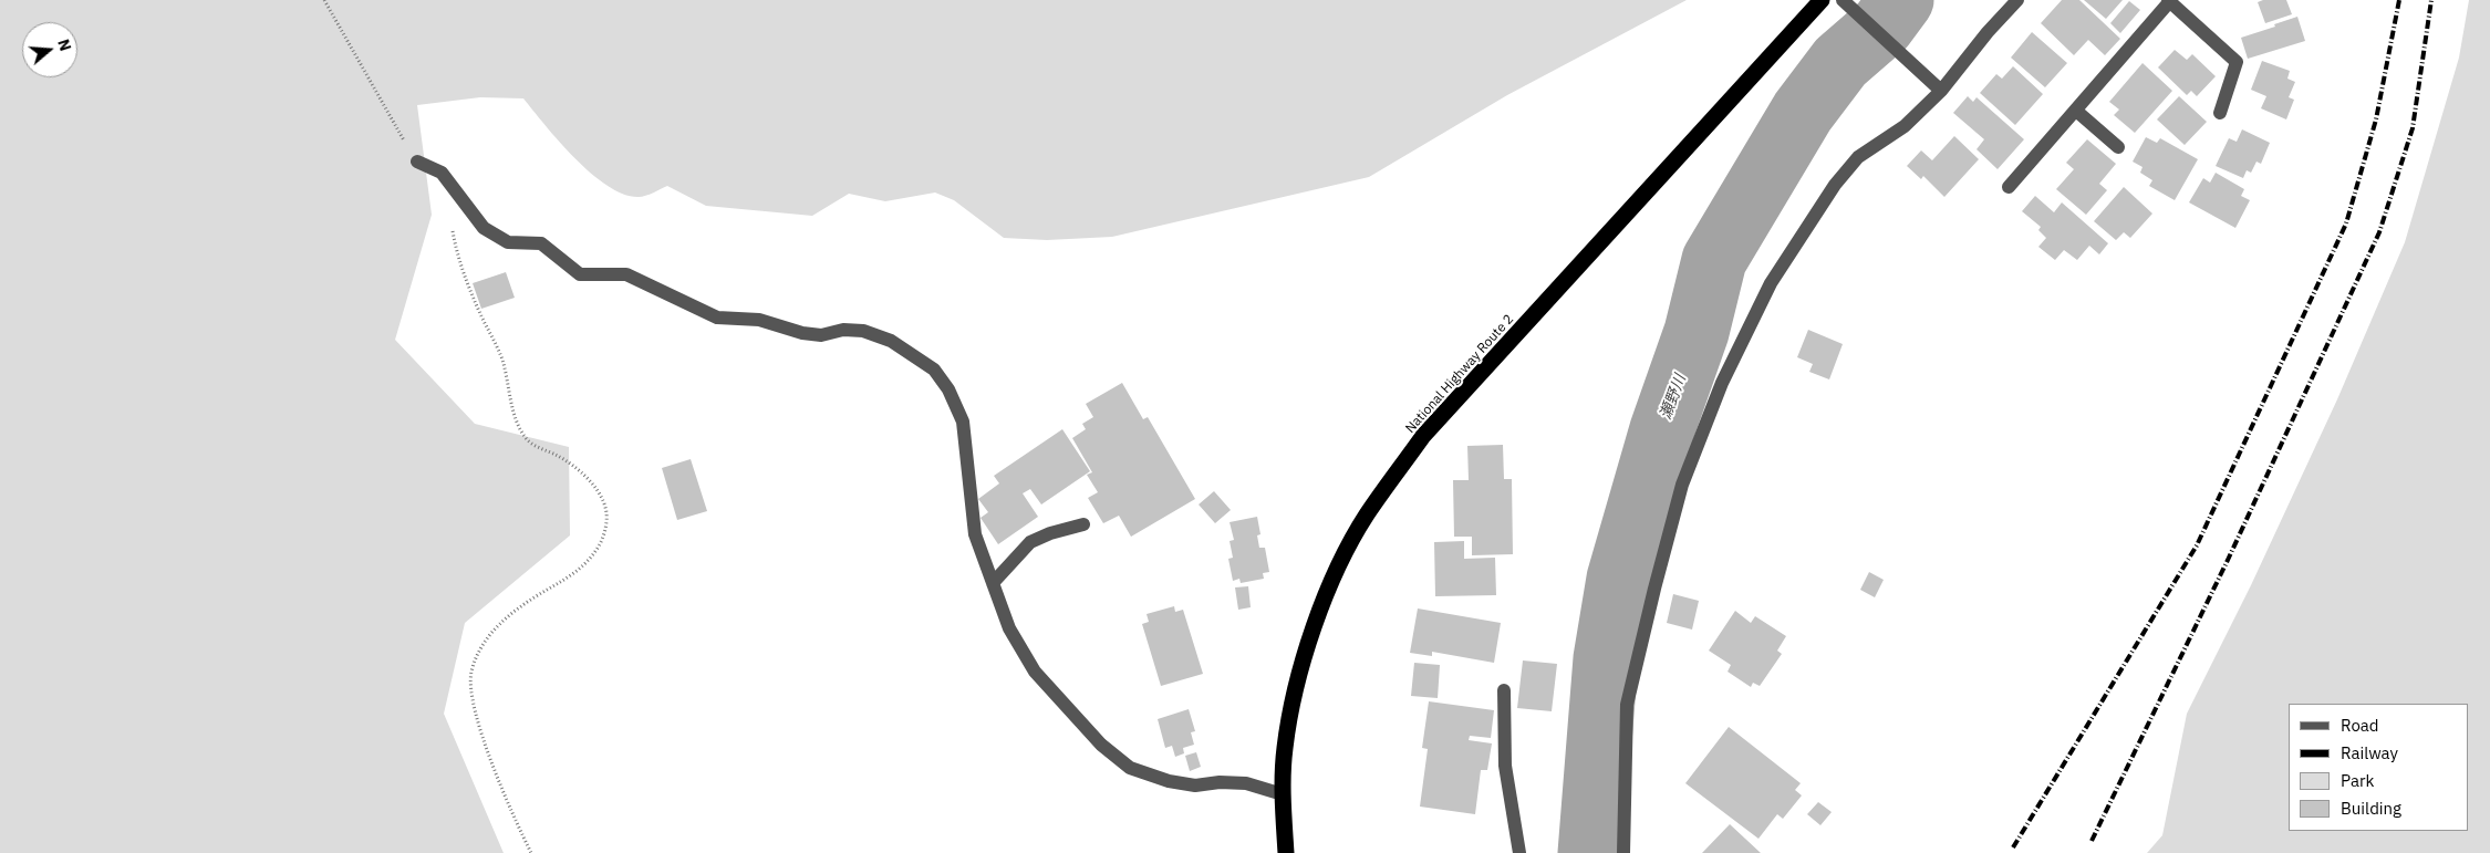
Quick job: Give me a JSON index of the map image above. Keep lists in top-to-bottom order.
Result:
{
  "streets": {
    "highway": ["National Highway Route 2"]
  },
  "water": ["瀬野川"],
  "legend": [
    "Road",
    "Railway",
    "Park",
    "Building"
  ],
  "north": "right"
}
